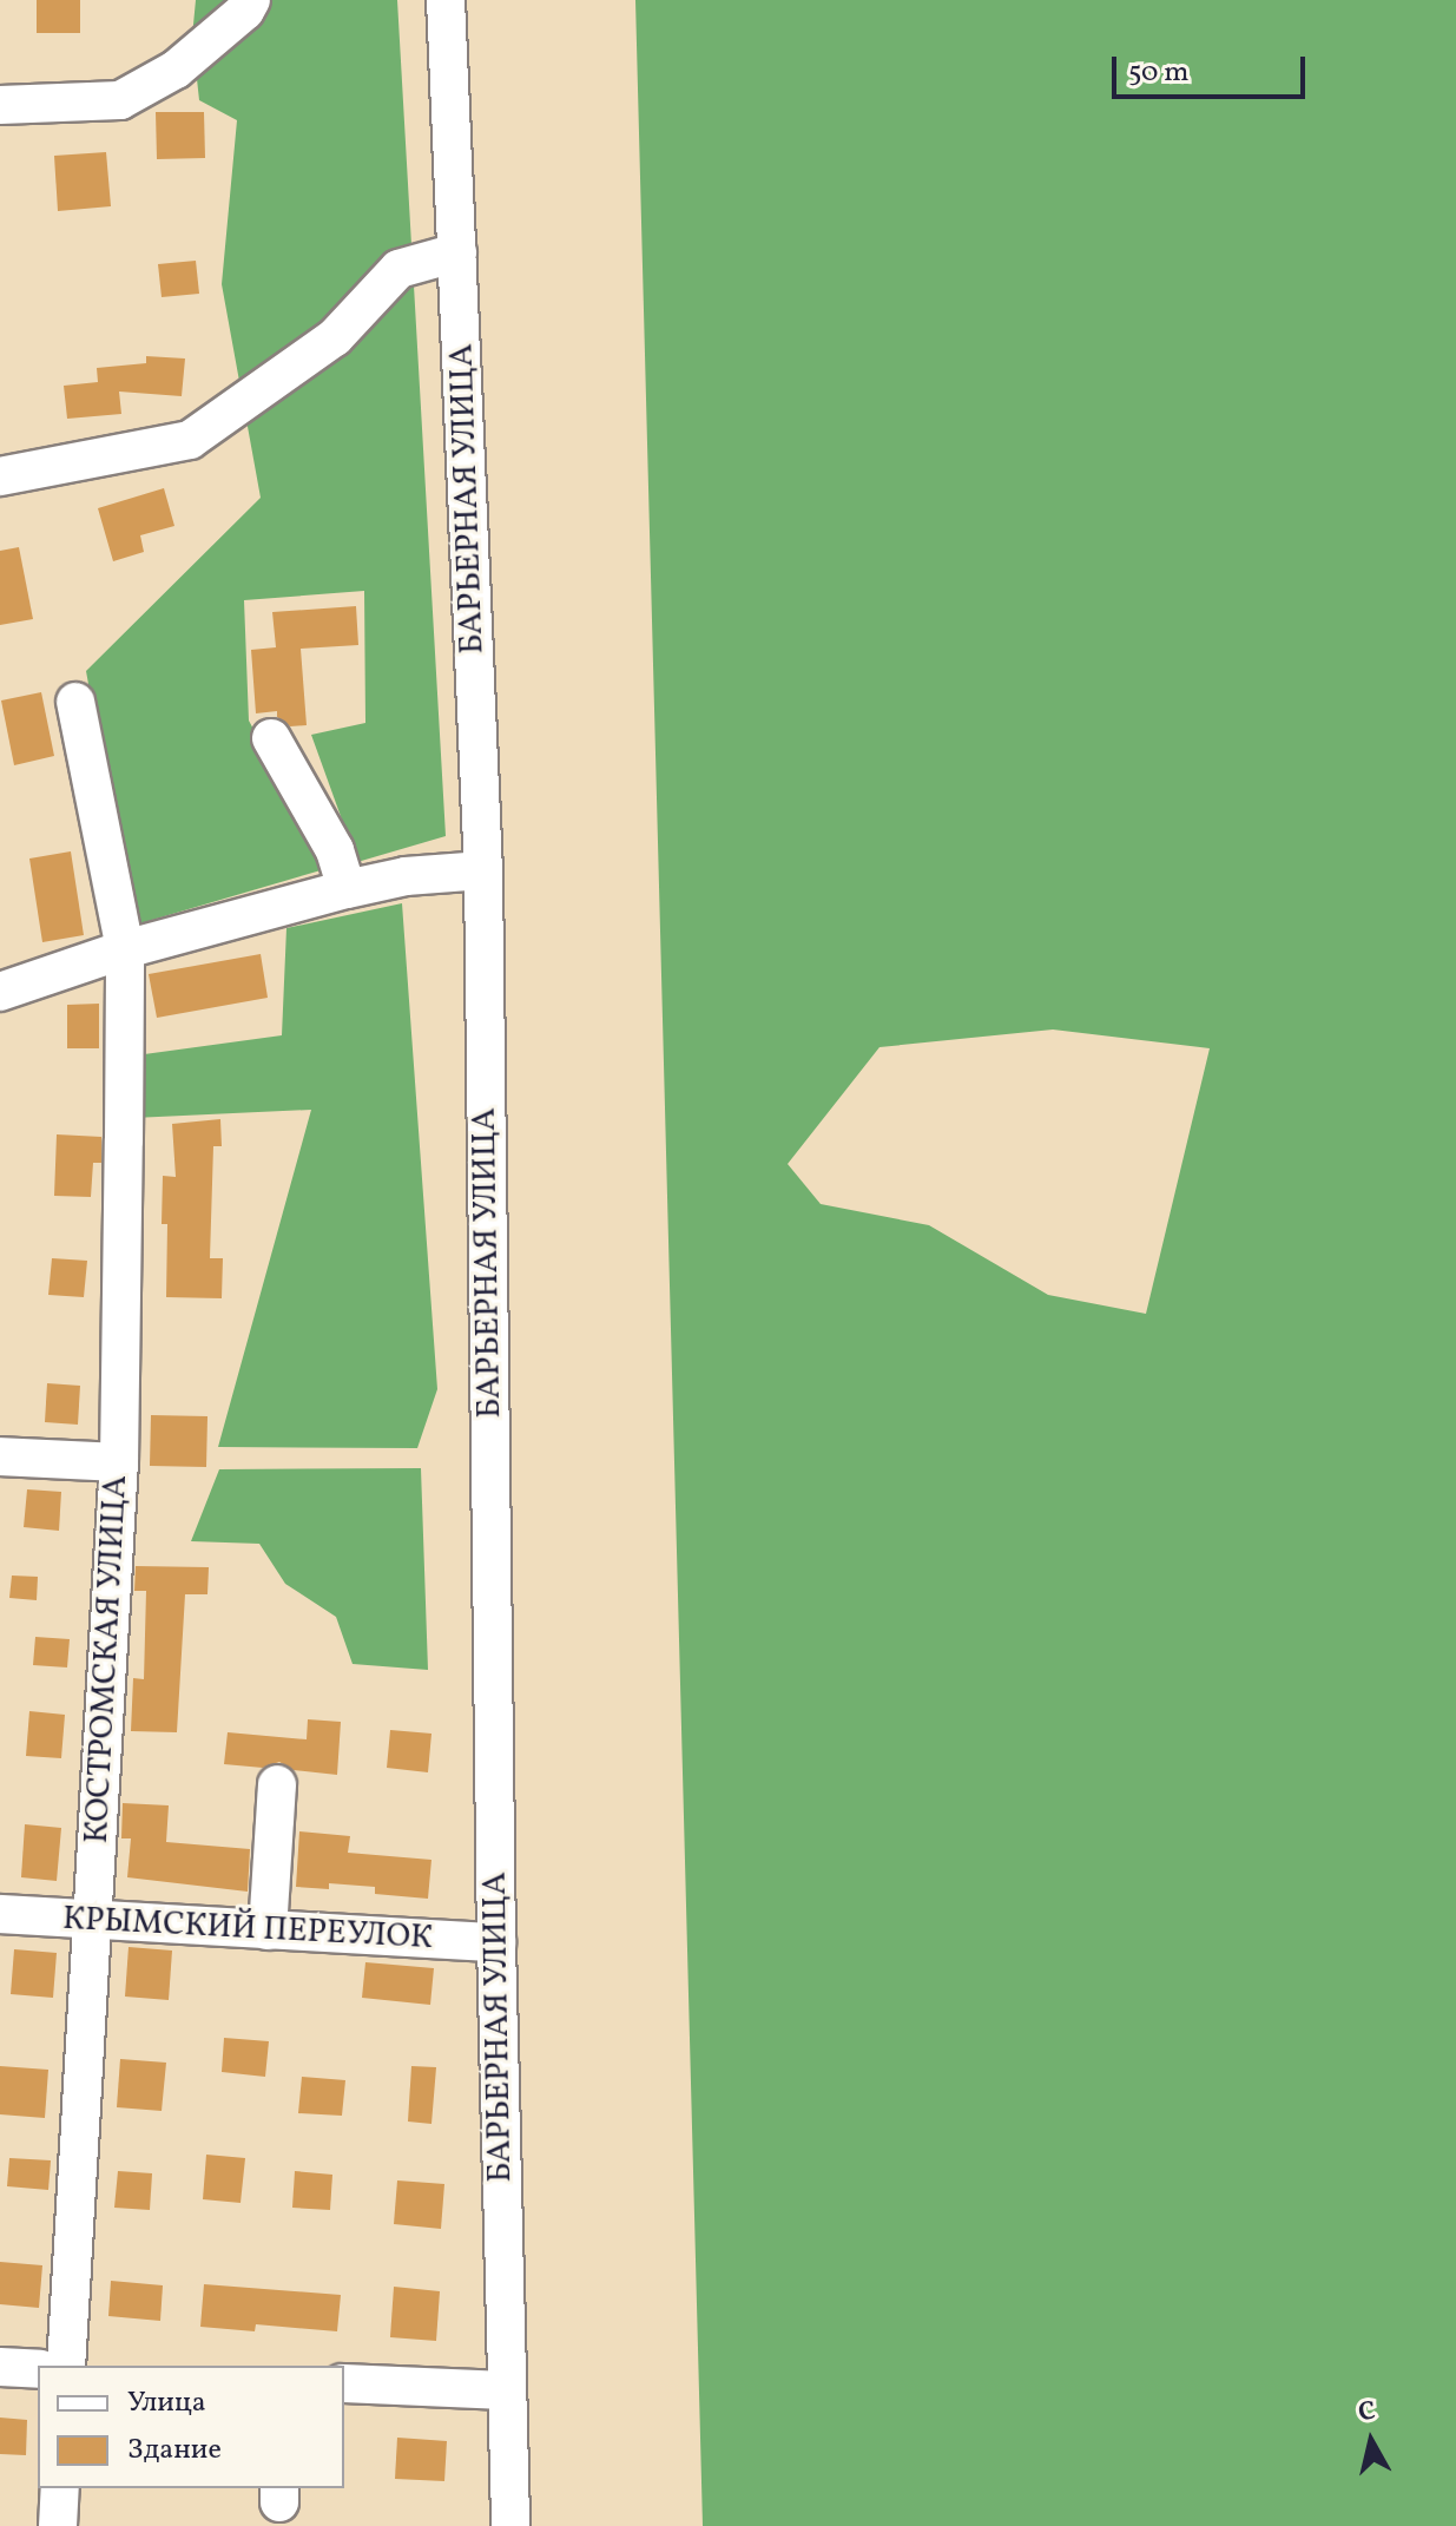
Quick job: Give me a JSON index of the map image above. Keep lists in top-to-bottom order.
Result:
{
  "streets": {
    "street": ["БАРЬЕРНАЯ УЛИЦА", "КОСТРОМСКАЯ УЛИЦА", "КРЫМСКИЙ ПЕРЕУЛОК"]
  },
  "crossings": [
    ["БАРЬЕРНАЯ УЛИЦА", "КРЫМСКИЙ ПЕРЕУЛОК"],
    ["КОСТРОМСКАЯ УЛИЦА", "КРЫМСКИЙ ПЕРЕУЛОК"]
  ],
  "legend": ["Улица", "Здание"],
  "scale_bar": "50 m",
  "north": "top"
}
